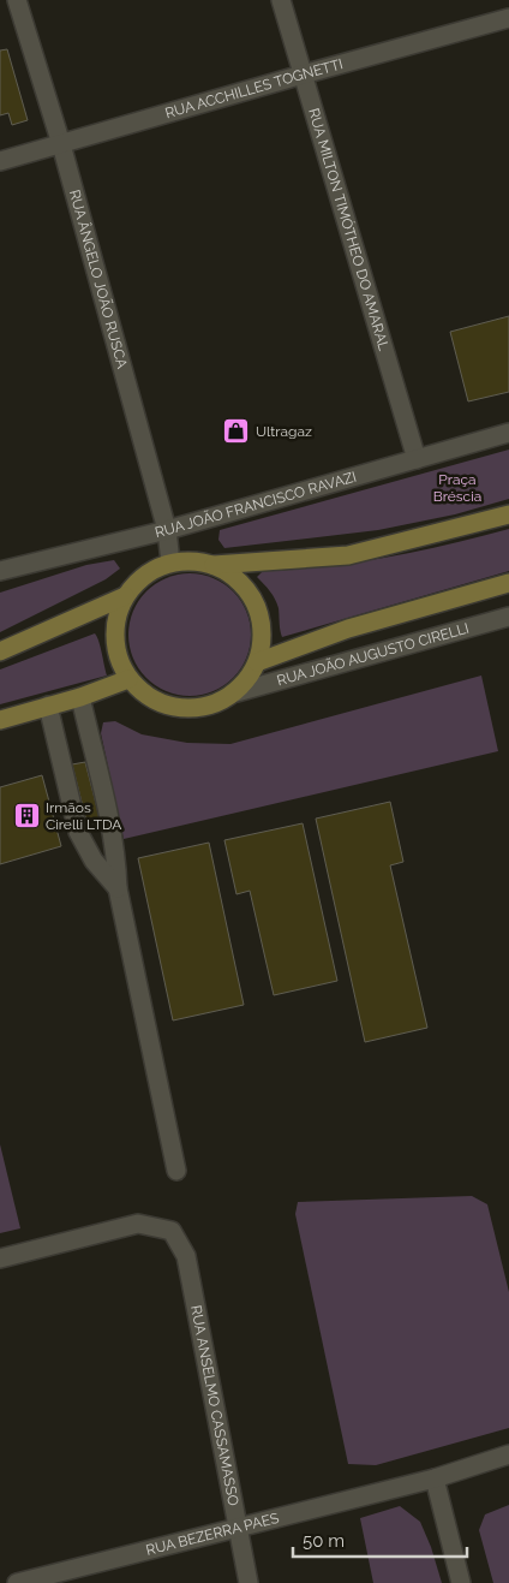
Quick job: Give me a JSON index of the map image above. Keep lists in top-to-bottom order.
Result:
{
  "streets": {
    "street": [
      "RUA ACCHILLES TOGNETTI",
      "RUA MILTON TIMÓTHEO DO AMARAL",
      "RUA ÂNGELO JOÃO RUSCA",
      "RUA JOÃO FRANCISCO RAVAZI",
      "RUA JOÃO AUGUSTO CIRELLI",
      "RUA ANSELMO CASSAMASSO",
      "RUA BEZERRA PAES"
    ]
  },
  "crossings": [
    ["RUA ACCHILLES TOGNETTI", "RUA MILTON TIMÓTHEO DO AMARAL"],
    ["RUA ACCHILLES TOGNETTI", "RUA ÂNGELO JOÃO RUSCA"],
    ["RUA MILTON TIMÓTHEO DO AMARAL", "RUA JOÃO FRANCISCO RAVAZI"],
    ["RUA ÂNGELO JOÃO RUSCA", "RUA JOÃO FRANCISCO RAVAZI"],
    ["RUA ÂNGELO JOÃO RUSCA", "RUA JOÃO AUGUSTO CIRELLI"],
    ["RUA ANSELMO CASSAMASSO", "RUA BEZERRA PAES"]
  ],
  "parks": ["Praça Bréscia"],
  "places": {
    "shop": ["Ultragaz"],
    "building": ["Irmãos Cirelli LTDA"]
  },
  "scale_bar": "50 m"
}
